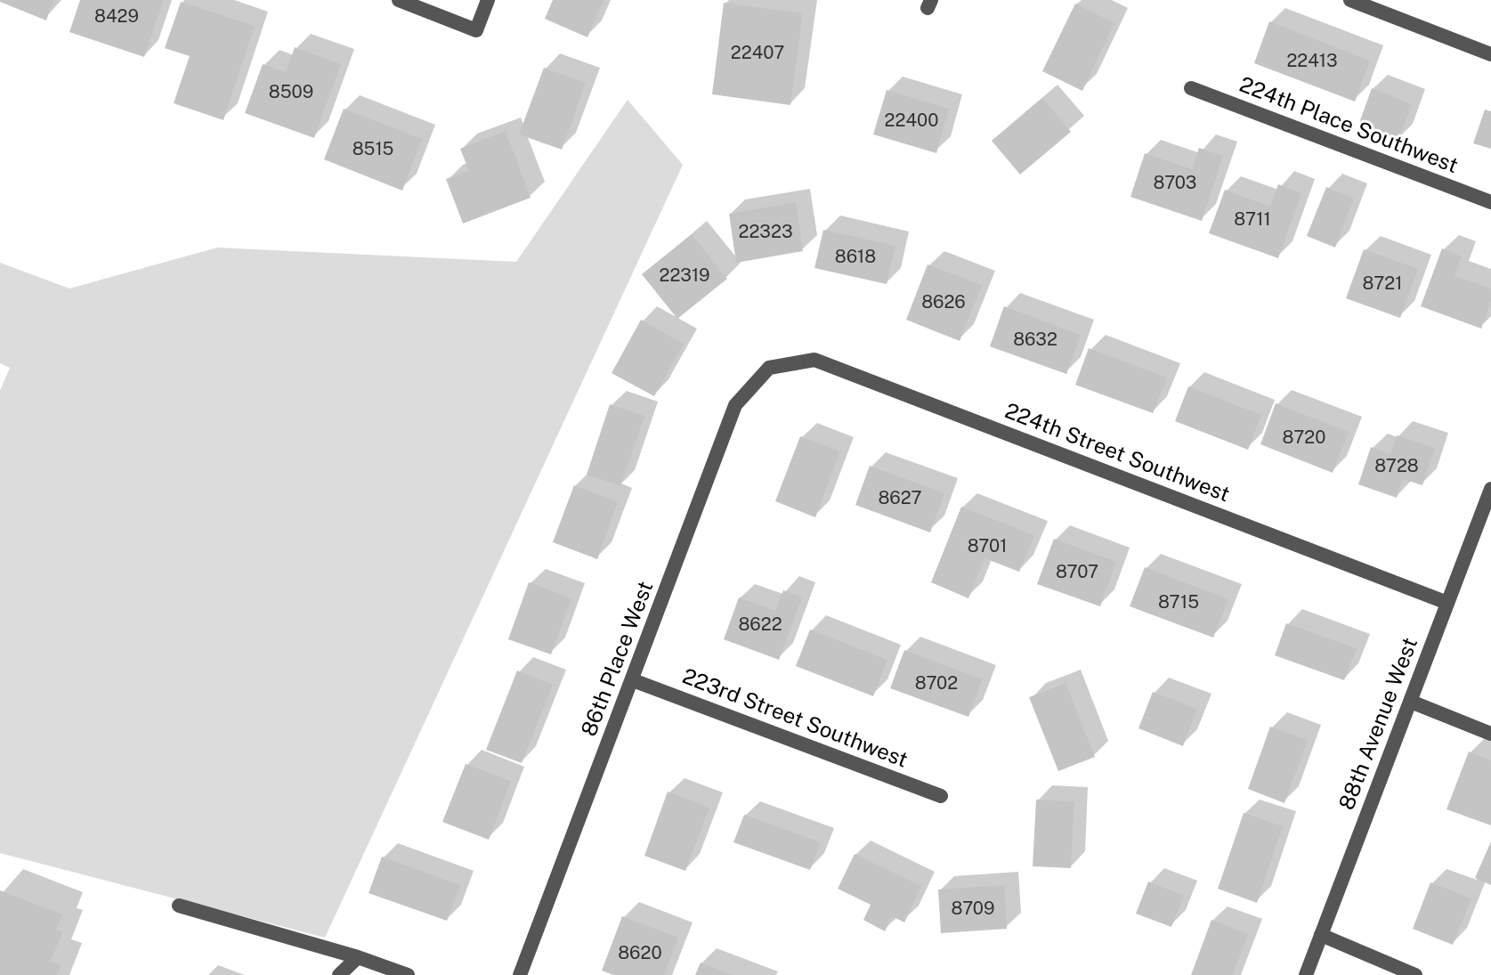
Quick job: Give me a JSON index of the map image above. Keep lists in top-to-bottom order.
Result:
{
  "streets": {
    "street": [
      "224th Place Southwest",
      "224th Street Southwest",
      "86th Place West",
      "223rd Street Southwest",
      "88th Avenue West"
    ]
  },
  "crossings": [
    ["224th Street Southwest", "86th Place West"],
    ["224th Street Southwest", "88th Avenue West"],
    ["86th Place West", "223rd Street Southwest"]
  ],
  "house_numbers": [
    "8429",
    "22407",
    "22413",
    "8509",
    "22400",
    "8515",
    "8703",
    "8711",
    "22323",
    "8618",
    "22319",
    "8721",
    "8626",
    "8632",
    "8720",
    "8728",
    "8627",
    "8701",
    "8707",
    "8715",
    "8622",
    "8702",
    "8709",
    "8620"
  ]
}
